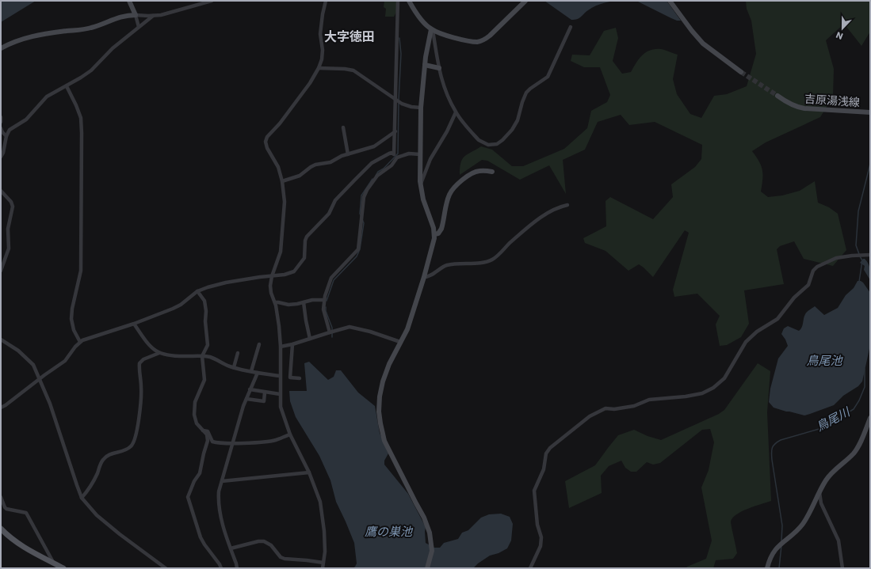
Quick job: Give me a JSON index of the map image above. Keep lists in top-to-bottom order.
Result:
{
  "streets": {
    "street": ["吉原湯浅線"]
  },
  "districts": ["大字徳田"],
  "water": ["鳥尾池", "鳥尾川", "鷹の巣池"],
  "north": "bottom"
}
